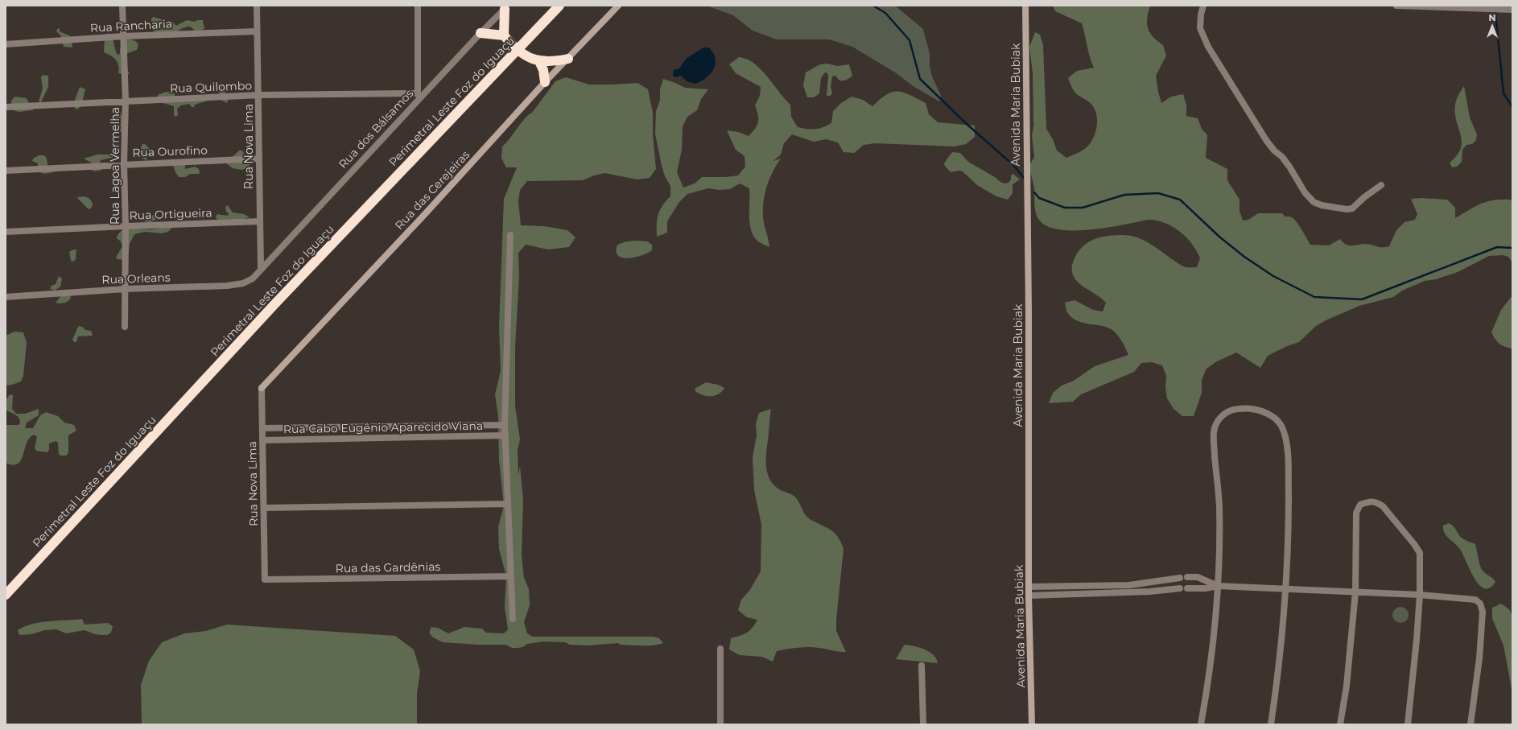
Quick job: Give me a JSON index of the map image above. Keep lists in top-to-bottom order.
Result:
{
  "streets": {
    "highway": ["Perimetral Leste Foz do Iguaçu"],
    "street": [
      "Rua Rancharia",
      "Rua Quilombo",
      "Avenida Maria Bubiak",
      "Rua dos Bálsamos",
      "Rua Nova Lima",
      "Rua Ourofino",
      "Rua Lagoa Vermelha",
      "Rua das Cerejeiras",
      "Rua Ortigueira",
      "Rua Orleans",
      "Rua Cabo Eugênio Aparecido Viana",
      "Rua das Gardênias"
    ]
  },
  "crossings": [
    ["Rua Rancharia", "Rua Nova Lima"],
    ["Rua Rancharia", "Rua Lagoa Vermelha"],
    ["Rua Quilombo", "Rua dos Bálsamos"],
    ["Rua Quilombo", "Rua Nova Lima"],
    ["Rua Quilombo", "Rua Lagoa Vermelha"],
    ["Rua dos Bálsamos", "Rua Nova Lima"],
    ["Rua dos Bálsamos", "Rua Orleans"],
    ["Rua Nova Lima", "Rua Ourofino"],
    ["Rua Nova Lima", "Rua das Cerejeiras"],
    ["Rua Nova Lima", "Rua Ortigueira"],
    ["Rua Nova Lima", "Rua Orleans"],
    ["Rua Nova Lima", "Rua Cabo Eugênio Aparecido Viana"],
    ["Rua Nova Lima", "Rua das Gardênias"],
    ["Rua Ourofino", "Rua Lagoa Vermelha"],
    ["Rua Lagoa Vermelha", "Rua Ortigueira"],
    ["Rua Lagoa Vermelha", "Rua Orleans"]
  ],
  "north": "top"
}
